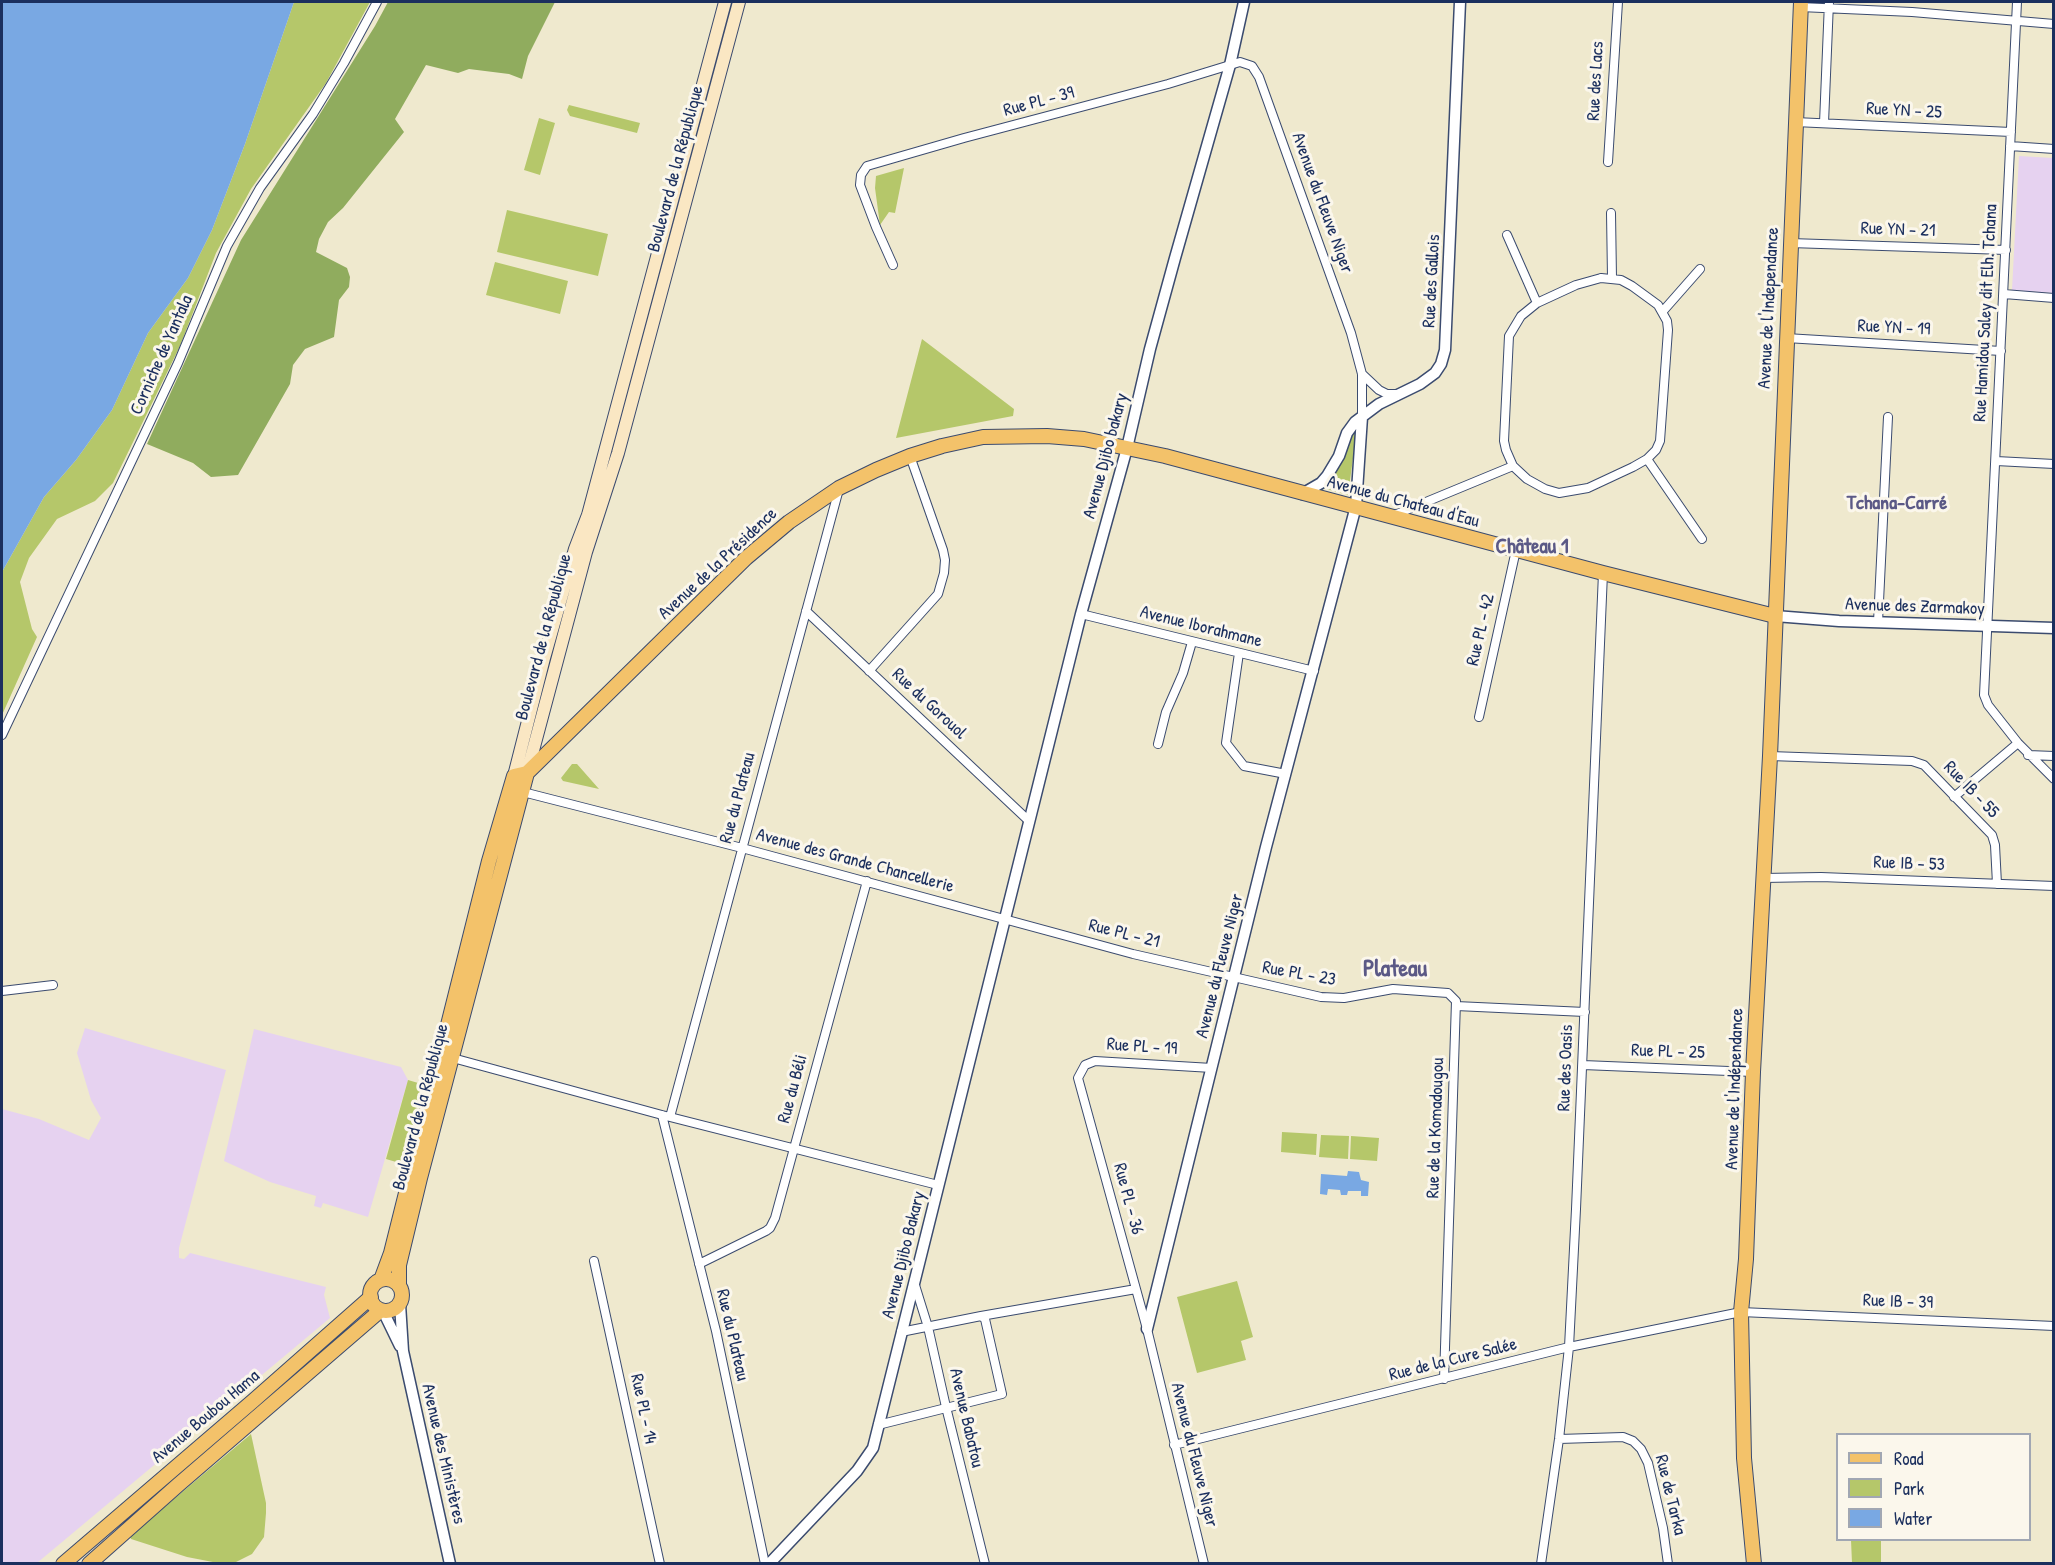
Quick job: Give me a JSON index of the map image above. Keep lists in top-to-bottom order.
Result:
{
  "streets": {
    "main road": [
      "Boulevard de la République",
      "Avenue de l'Independance",
      "Avenue du Chateau d'Eau",
      "Avenue de la Présidence",
      "Avenue de l'Indépendance",
      "Avenue Boubou Hama"
    ],
    "street": [
      "Rue des Lacs",
      "Rue PL - 39",
      "Rue YN - 25",
      "Avenue du Fleuve Niger",
      "Rue YN - 21",
      "Rue des Gallois",
      "Rue Hamidou Saley dit Elh. Tchana",
      "Rue YN - 19",
      "Corniche de Yantala",
      "Avenue Djibo bakary",
      "Avenue des Zarmakoy",
      "Avenue Iborahmane",
      "Rue PL - 42",
      "Rue du Gorouol",
      "Rue IB - 55",
      "Rue du Plateau",
      "Avenue des Grande Chancellerie",
      "Rue IB - 53",
      "Rue PL - 21",
      "Rue PL - 23",
      "Rue PL - 19",
      "Rue PL - 25",
      "Rue des Oasis",
      "Rue du Béli",
      "Rue de la Komadougou",
      "Rue PL - 36",
      "Avenue Djibo Bakary",
      "Rue IB - 39",
      "Rue de la Cure Salée",
      "Rue PL - 14",
      "Avenue Babatou",
      "Avenue des Ministères",
      "Rue de Tarka"
    ]
  },
  "crossings": [
    ["Rue PL - 39", "Avenue du Fleuve Niger"],
    ["Rue PL - 39", "Avenue Djibo bakary"],
    ["Rue YN - 25", "Avenue de l'Independance"],
    ["Rue YN - 25", "Rue Hamidou Saley dit Elh. Tchana"],
    ["Boulevard de la République", "Avenue de la Présidence"],
    ["Boulevard de la République", "Avenue des Grande Chancellerie"],
    ["Boulevard de la République", "Avenue Boubou Hama"],
    ["Boulevard de la République", "Avenue des Ministères"],
    ["Avenue du Fleuve Niger", "Rue des Gallois"],
    ["Avenue du Fleuve Niger", "Avenue Djibo bakary"],
    ["Avenue du Fleuve Niger", "Avenue du Chateau d'Eau"],
    ["Avenue du Fleuve Niger", "Avenue Iborahmane"],
    ["Avenue du Fleuve Niger", "Rue PL - 21"],
    ["Avenue du Fleuve Niger", "Rue PL - 23"],
    ["Avenue du Fleuve Niger", "Rue PL - 19"],
    ["Avenue du Fleuve Niger", "Rue PL - 36"],
    ["Avenue du Fleuve Niger", "Rue de la Cure Salée"],
    ["Rue YN - 21", "Avenue de l'Independance"],
    ["Rue YN - 21", "Rue Hamidou Saley dit Elh. Tchana"],
    ["Rue des Gallois", "Avenue du Chateau d'Eau"],
    ["Avenue de l'Independance", "Rue YN - 19"],
    ["Avenue de l'Independance", "Avenue du Chateau d'Eau"],
    ["Avenue de l'Independance", "Avenue des Zarmakoy"],
    ["Avenue de l'Independance", "Avenue de l'Indépendance"],
    ["Rue Hamidou Saley dit Elh. Tchana", "Rue YN - 19"],
    ["Rue Hamidou Saley dit Elh. Tchana", "Avenue des Zarmakoy"],
    ["Avenue Djibo bakary", "Avenue du Chateau d'Eau"],
    ["Avenue Djibo bakary", "Avenue de la Présidence"],
    ["Avenue Djibo bakary", "Avenue Iborahmane"],
    ["Avenue Djibo bakary", "Rue du Gorouol"],
    ["Avenue Djibo bakary", "Avenue des Grande Chancellerie"],
    ["Avenue Djibo bakary", "Rue PL - 21"],
    ["Avenue Djibo bakary", "Avenue Djibo Bakary"],
    ["Avenue du Chateau d'Eau", "Avenue de la Présidence"],
    ["Avenue du Chateau d'Eau", "Avenue des Zarmakoy"],
    ["Avenue du Chateau d'Eau", "Rue PL - 42"],
    ["Avenue du Chateau d'Eau", "Rue des Oasis"],
    ["Avenue du Chateau d'Eau", "Avenue de l'Indépendance"],
    ["Avenue de la Présidence", "Rue du Plateau"],
    ["Avenue de la Présidence", "Avenue des Grande Chancellerie"],
    ["Avenue des Zarmakoy", "Avenue de l'Indépendance"],
    ["Rue du Gorouol", "Rue du Plateau"],
    ["Rue IB - 55", "Rue IB - 53"],
    ["Rue IB - 55", "Avenue de l'Indépendance"],
    ["Rue du Plateau", "Avenue des Grande Chancellerie"],
    ["Rue du Plateau", "Rue du Béli"],
    ["Rue du Plateau", "Avenue Djibo Bakary"],
    ["Avenue des Grande Chancellerie", "Rue PL - 21"],
    ["Avenue des Grande Chancellerie", "Rue du Béli"],
    ["Avenue des Grande Chancellerie", "Avenue Djibo Bakary"],
    ["Rue IB - 53", "Avenue de l'Indépendance"],
    ["Rue PL - 21", "Rue PL - 23"],
    ["Rue PL - 21", "Avenue Djibo Bakary"],
    ["Rue PL - 23", "Rue de la Komadougou"],
    ["Rue PL - 19", "Rue PL - 36"],
    ["Rue PL - 25", "Rue des Oasis"],
    ["Rue PL - 25", "Avenue de l'Indépendance"],
    ["Rue des Oasis", "Rue de la Cure Salée"],
    ["Rue des Oasis", "Rue de Tarka"],
    ["Avenue de l'Indépendance", "Rue IB - 39"],
    ["Avenue de l'Indépendance", "Rue de la Cure Salée"],
    ["Rue de la Komadougou", "Rue de la Cure Salée"],
    ["Avenue Djibo Bakary", "Avenue Babatou"],
    ["Rue IB - 39", "Rue de la Cure Salée"],
    ["Avenue Boubou Hama", "Avenue des Ministères"]
  ],
  "districts": ["Tchana-Carré", "Château 1", "Plateau"],
  "legend": ["Road", "Park", "Water"]
}
